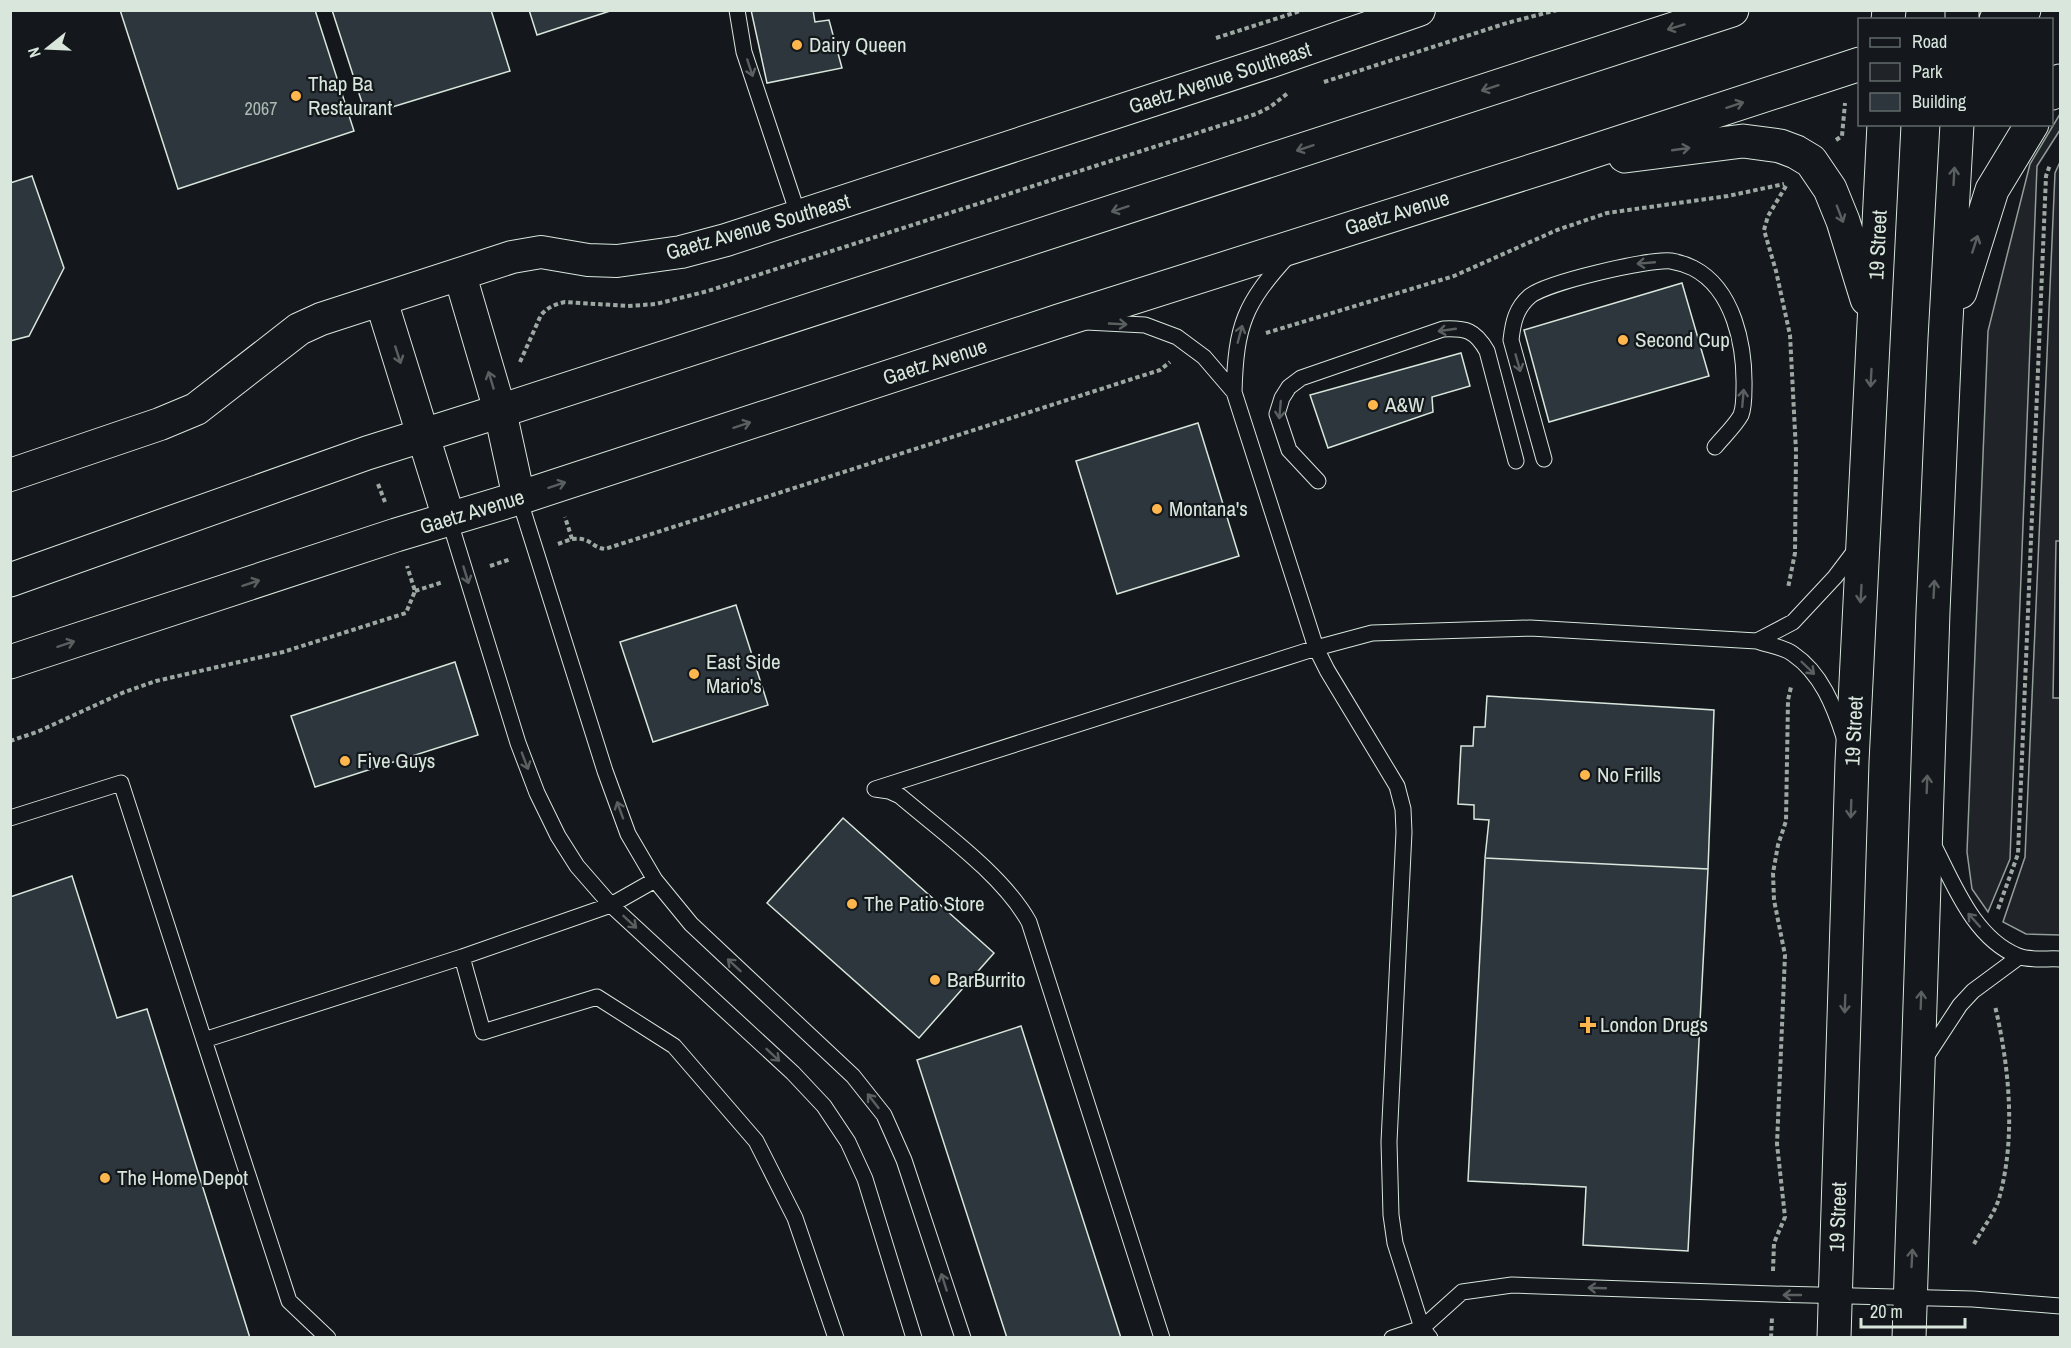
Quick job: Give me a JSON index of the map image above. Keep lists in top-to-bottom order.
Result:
{
  "streets": {
    "main road": ["Gaetz Avenue", "19 Street"],
    "street": ["Gaetz Avenue Southeast"]
  },
  "places": {
    "other": [
      "Dairy Queen",
      "Thap Ba Restaurant",
      "Second Cup",
      "A&W",
      "Montana's",
      "East Side Mario's",
      "Five Guys",
      "No Frills",
      "The Patio Store",
      "BarBurrito",
      "The Home Depot"
    ],
    "health": ["London Drugs"]
  },
  "house_numbers": ["2067"],
  "legend": ["Road", "Park", "Building"],
  "scale_bar": "20 m",
  "north": "left"
}
